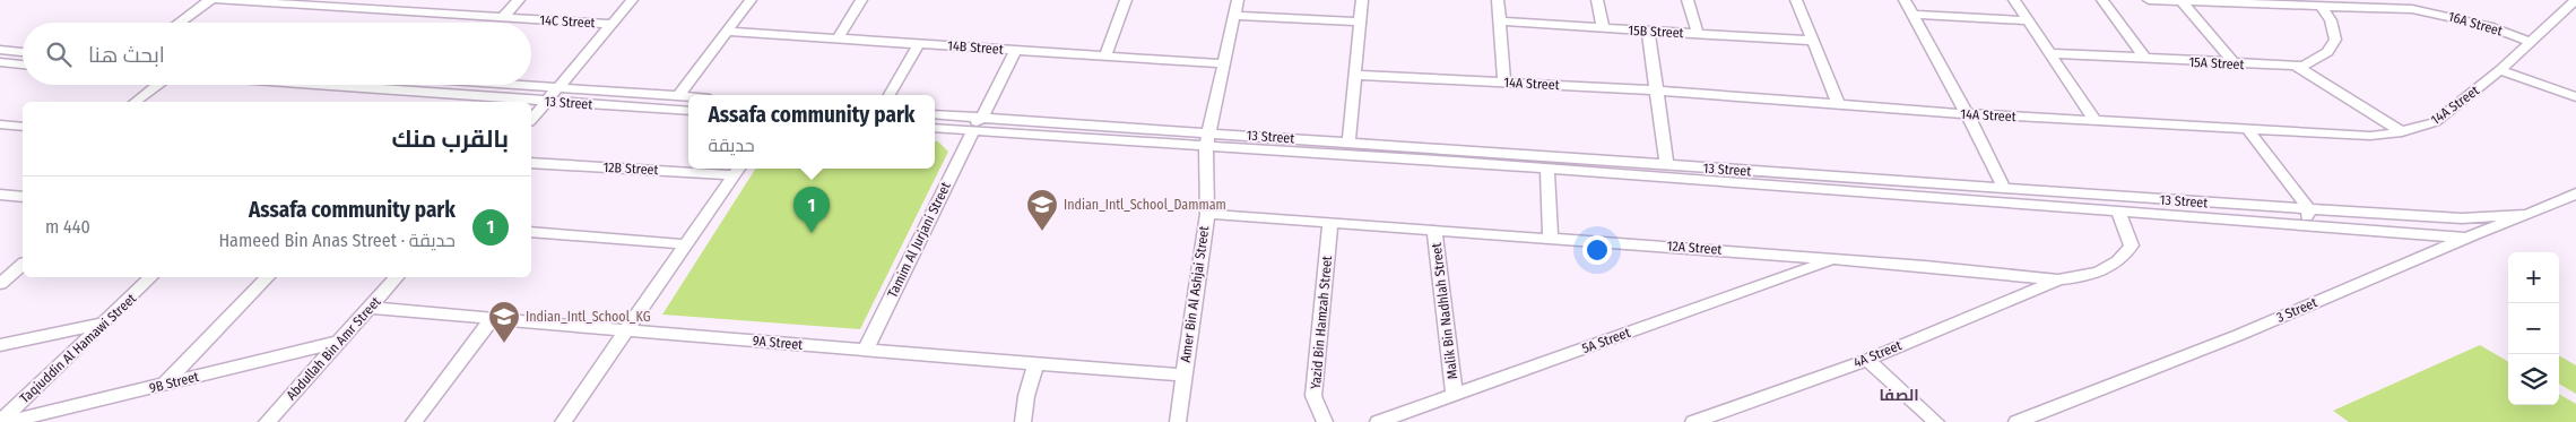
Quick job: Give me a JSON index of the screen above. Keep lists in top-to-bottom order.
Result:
{
  "streets": {
    "street": [
      "14C Street",
      "16A Street",
      "15B Street",
      "14B Street",
      "15A Street",
      "14A Street",
      "13 Street",
      "12B Street",
      "Tamim Al Jurjani Street",
      "12A Street",
      "Amer Bin Al Ashjai Street",
      "3 Street",
      "Malik Bin Nadhlah Street",
      "Yazid Bin Hamzah Street",
      "5A Street",
      "9A Street",
      "Taqiuddin Al Hamawi Street",
      "Abdullah Bin Amr Street",
      "4A Street",
      "9B Street"
    ]
  },
  "crossings": [
    ["16A Street", "15A Street"],
    ["16A Street", "14A Street"],
    ["14B Street", "Amer Bin Al Ashjai Street"],
    ["13 Street", "Tamim Al Jurjani Street"],
    ["13 Street", "12A Street"],
    ["13 Street", "Amer Bin Al Ashjai Street"],
    ["13 Street", "3 Street"],
    ["Tamim Al Jurjani Street", "9A Street"],
    ["12A Street", "Amer Bin Al Ashjai Street"],
    ["12A Street", "Malik Bin Nadhlah Street"],
    ["12A Street", "Yazid Bin Hamzah Street"],
    ["12A Street", "5A Street"],
    ["12A Street", "4A Street"],
    ["Amer Bin Al Ashjai Street", "9A Street"],
    ["Malik Bin Nadhlah Street", "5A Street"],
    ["9A Street", "Abdullah Bin Amr Street"],
    ["Abdullah Bin Amr Street", "9B Street"]
  ],
  "districts": ["الصفا"],
  "places": {
    "school or university": ["Indian_Intl_School_Dammam", "Indian_Intl_School_KG"]
  },
  "page": {
    "search": "ابحث هنا",
    "popup": ["Assafa community park", "حديقة"],
    "heading": "بالقرب منك",
    "list": [
      {
        "mark": "1",
        "name": "Assafa community park",
        "note": "حديقة · Hameed Bin Anas Street",
        "value": "440 m"
      }
    ],
    "pins": "1",
    "map_buttons": ["+", "−"]
  }
}
